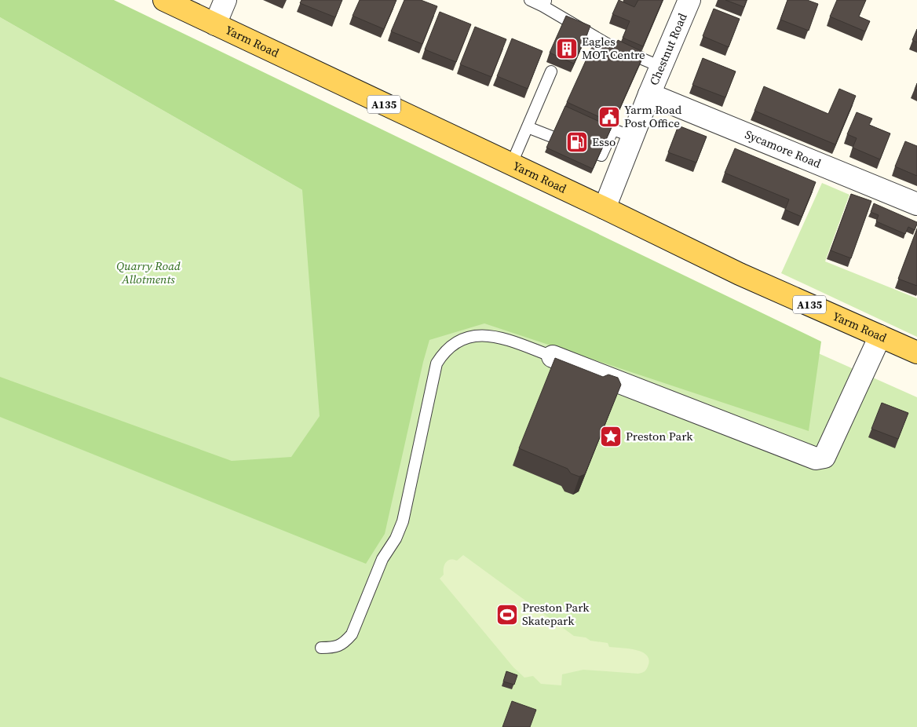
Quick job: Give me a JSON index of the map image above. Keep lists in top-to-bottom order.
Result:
{
  "streets": {
    "main road": ["Yarm Road", "A135"],
    "street": ["Chestnut Road", "Sycamore Road"]
  },
  "crossings": [
    ["Yarm Road", "Chestnut Road"],
    ["Chestnut Road", "Sycamore Road"]
  ],
  "parks": ["Quarry Road Allotments"],
  "places": {
    "building": ["Eagles MOT Centre"],
    "public building": ["Yarm Road Post Office"],
    "fuel station": ["Esso"],
    "place": ["Preston Park"],
    "sports": ["Preston Park Skatepark"]
  }
}
